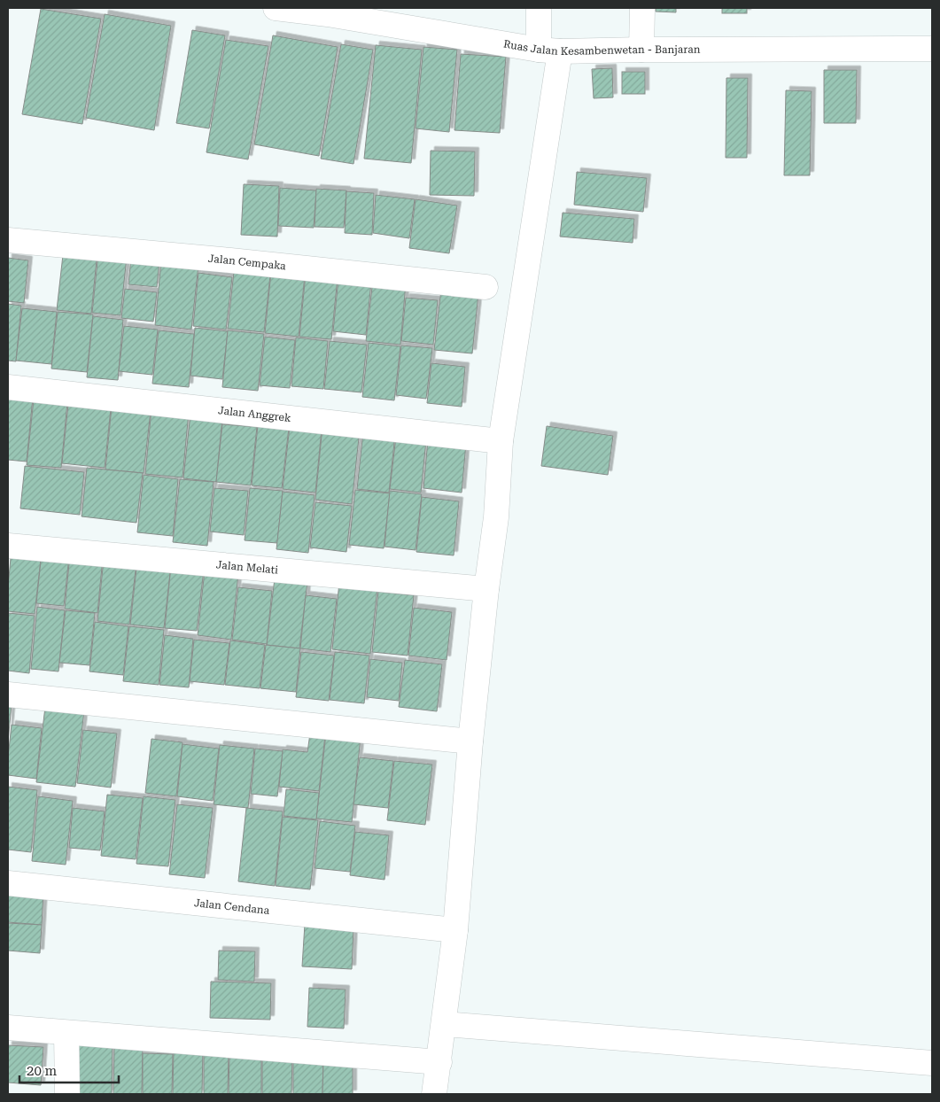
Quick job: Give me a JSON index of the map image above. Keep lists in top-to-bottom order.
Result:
{
  "streets": {
    "street": [
      "Ruas Jalan Kesambenwetan - Banjaran",
      "Jalan Cempaka",
      "Jalan Anggrek",
      "Jalan Melati",
      "Jalan Cendana"
    ]
  },
  "scale_bar": "20 m"
}
